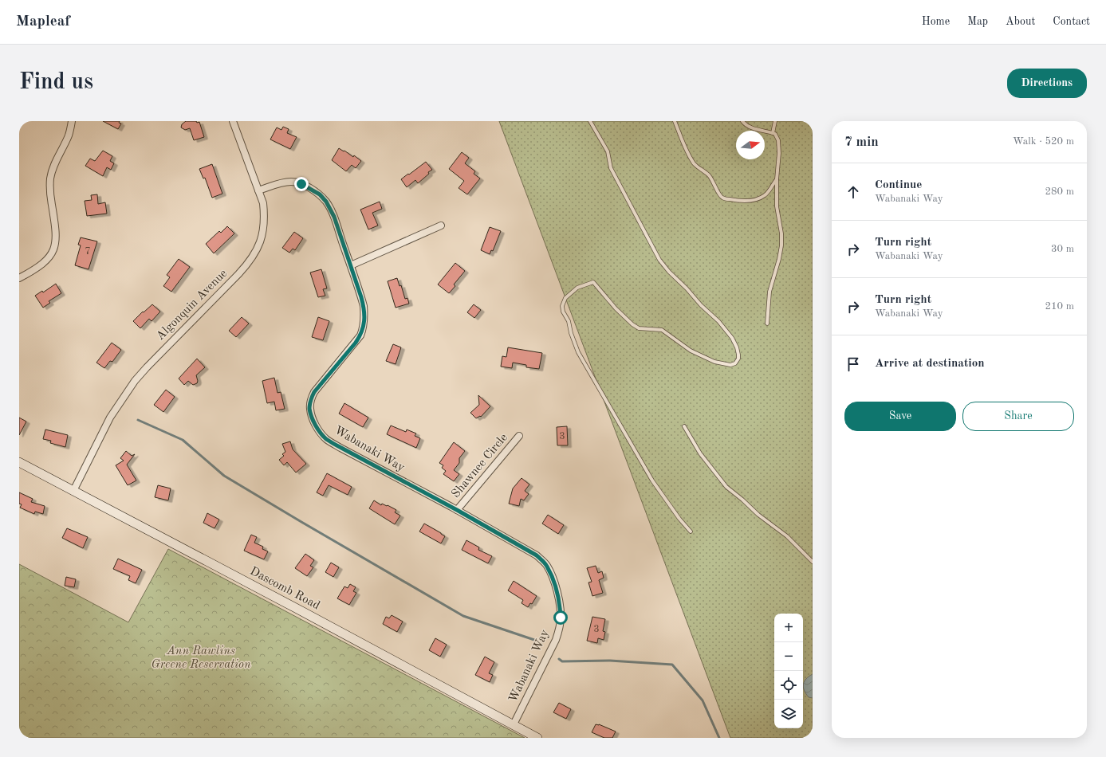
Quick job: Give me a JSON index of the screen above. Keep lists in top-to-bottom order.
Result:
{
  "streets": {
    "main road": ["Dascomb Road"],
    "street": ["Algonquin Avenue", "Wabanaki Way", "Shawnee Circle"]
  },
  "crossings": [
    ["Algonquin Avenue", "Wabanaki Way"],
    ["Algonquin Avenue", "Dascomb Road"],
    ["Wabanaki Way", "Shawnee Circle"],
    ["Wabanaki Way", "Dascomb Road"]
  ],
  "parks": ["Ann Rawlins Greene Reservation"],
  "house_numbers": ["7", "3", "3"],
  "north": "right",
  "page": {
    "header": "Mapleaf",
    "nav": [
      "Home",
      "Map",
      "About",
      "Contact"
    ],
    "buttons": [
      "Directions",
      ["Save", "Share"]
    ],
    "title": "Find us",
    "heading": ["7 min", "Walk · 520 m"],
    "list": [
      ["Continue", "Wabanaki Way", "280 m"],
      ["Turn right", "Wabanaki Way", "30 m"],
      ["Turn right", "Wabanaki Way", "210 m"],
      "Arrive at destination"
    ],
    "map_buttons": ["+", "−"]
  }
}
